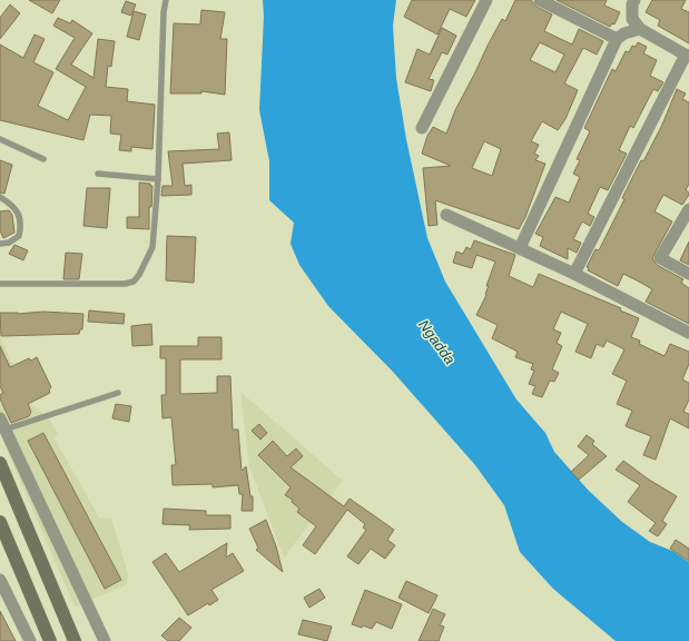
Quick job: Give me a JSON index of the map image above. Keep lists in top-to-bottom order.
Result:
{
  "water": ["Ngadda"]
}
